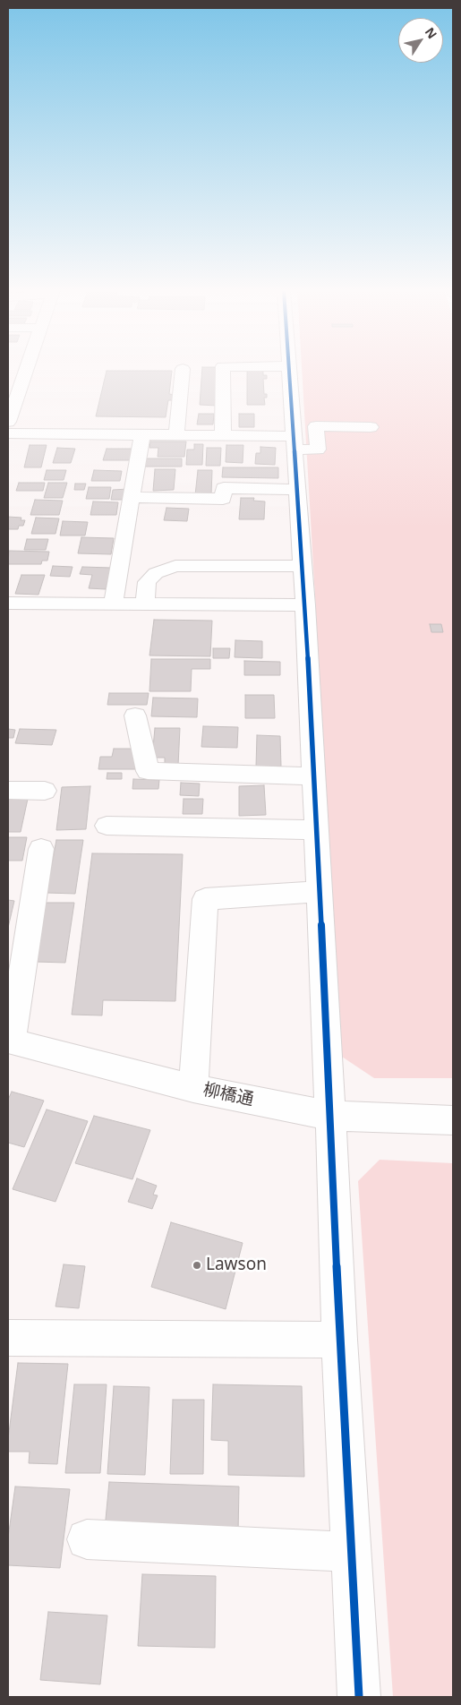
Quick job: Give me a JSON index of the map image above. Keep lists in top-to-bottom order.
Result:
{
  "streets": {
    "street": ["柳橋通"]
  },
  "places": ["Lawson"],
  "north": "top right"
}
